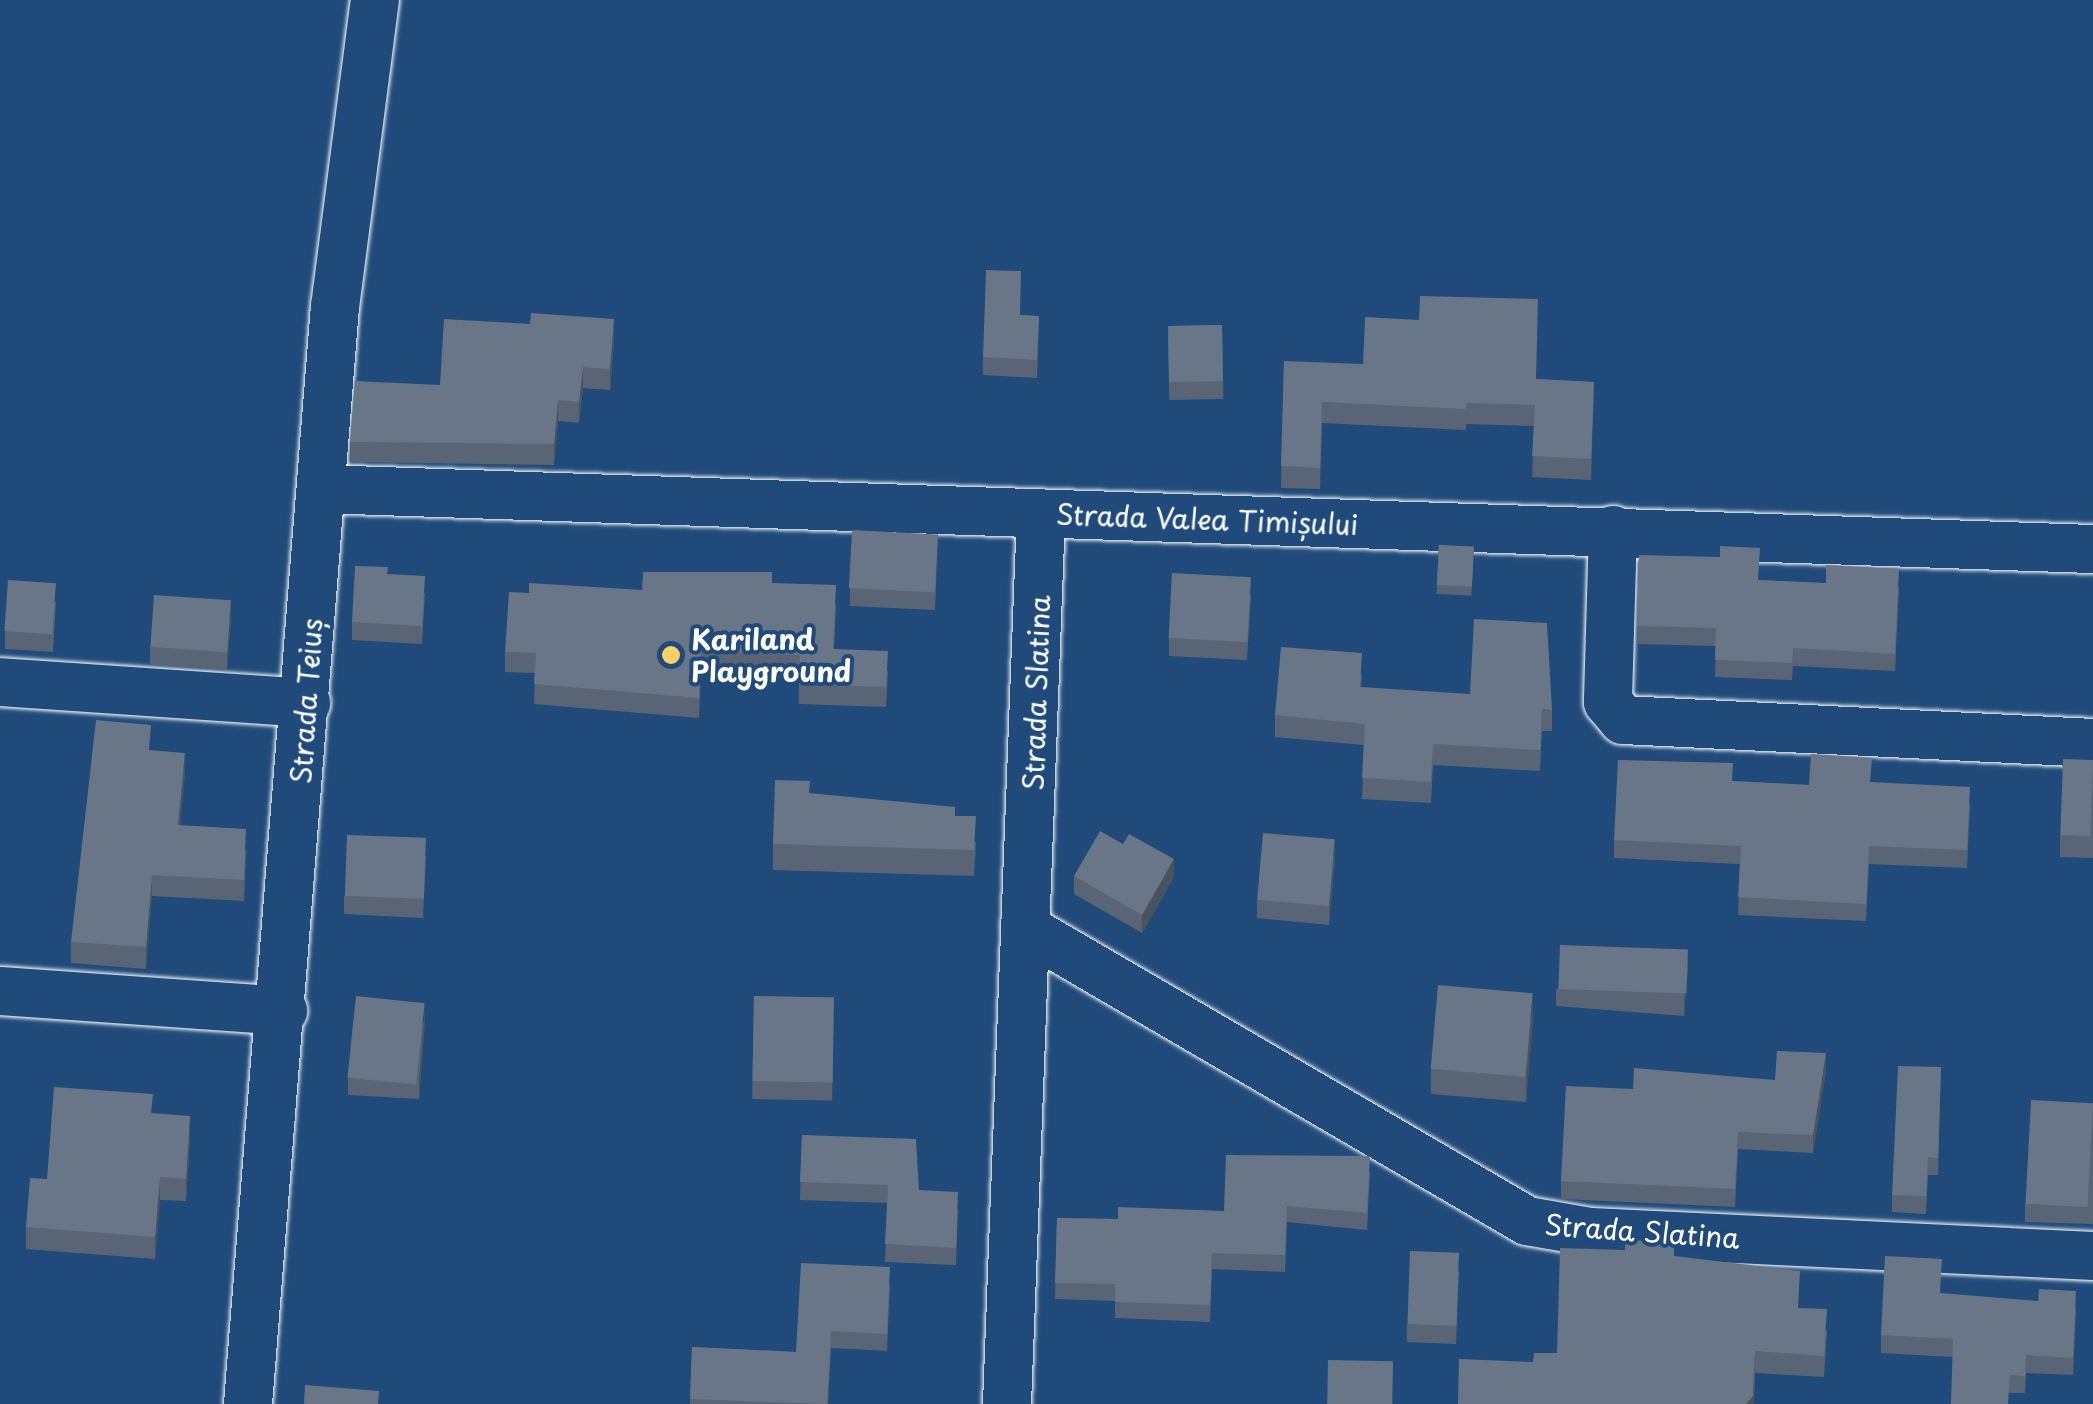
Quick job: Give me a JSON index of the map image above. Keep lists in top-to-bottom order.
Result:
{
  "streets": {
    "street": ["Strada Valea Timișului", "Strada Slatina", "Strada Teiuș"]
  },
  "crossings": [
    ["Strada Valea Timișului", "Strada Slatina"],
    ["Strada Valea Timișului", "Strada Teiuș"]
  ],
  "places": ["Kariland Playground"]
}
